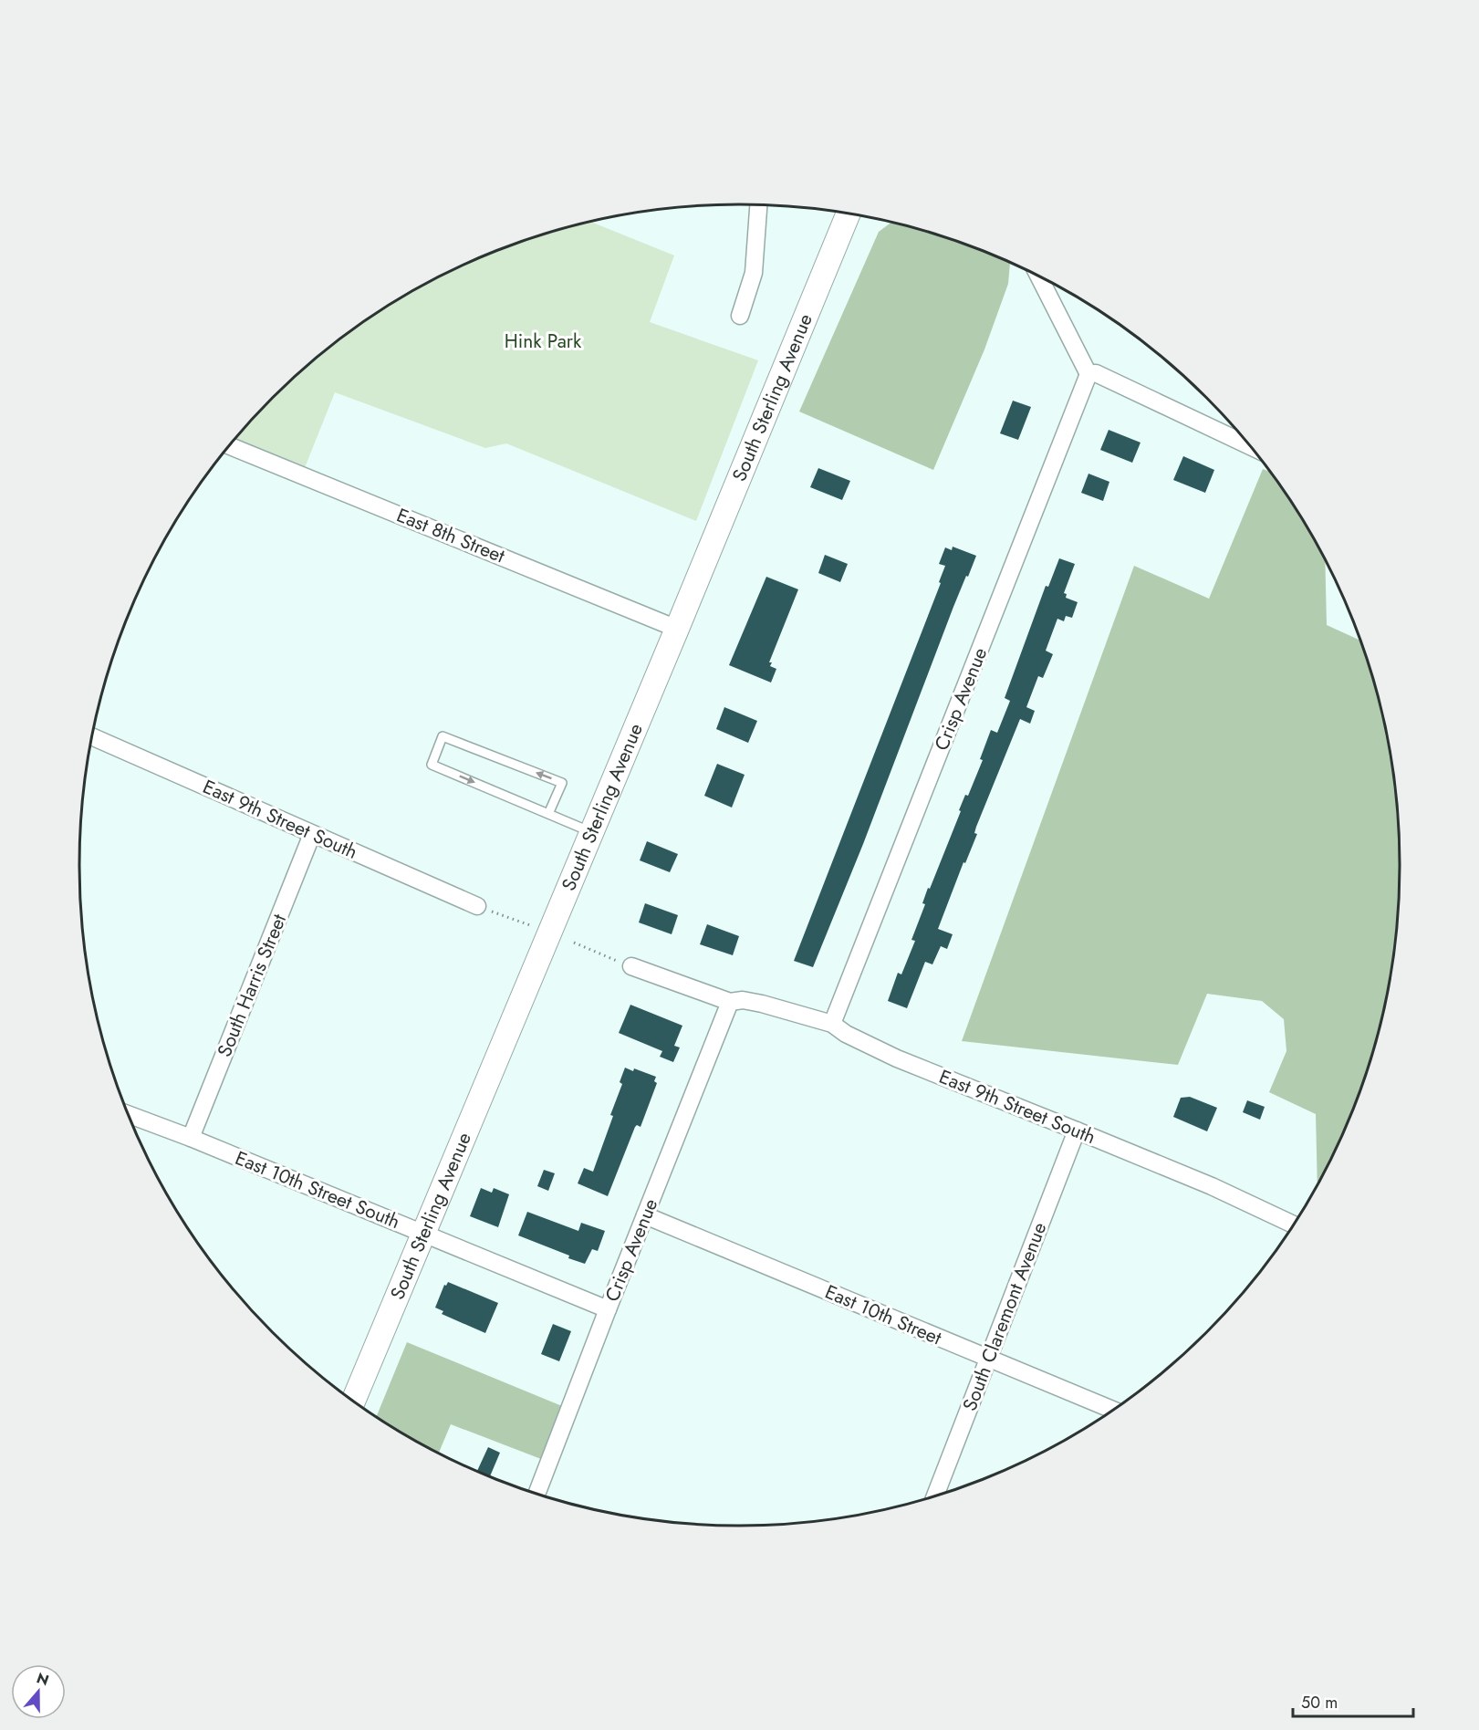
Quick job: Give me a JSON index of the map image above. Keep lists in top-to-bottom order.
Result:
{
  "streets": {
    "main road": ["South Sterling Avenue"],
    "street": [
      "East 8th Street",
      "Crisp Avenue",
      "East 9th Street South",
      "South Harris Street",
      "East 10th Street South",
      "East 10th Street",
      "South Claremont Avenue"
    ]
  },
  "crossings": [
    ["South Sterling Avenue", "East 8th Street"],
    ["South Sterling Avenue", "East 10th Street South"],
    ["Crisp Avenue", "East 9th Street South"],
    ["Crisp Avenue", "East 10th Street South"],
    ["Crisp Avenue", "East 10th Street"],
    ["East 9th Street South", "South Harris Street"],
    ["East 9th Street South", "South Claremont Avenue"],
    ["South Harris Street", "East 10th Street South"],
    ["East 10th Street", "South Claremont Avenue"]
  ],
  "parks": ["Hink Park"],
  "scale_bar": "50 m",
  "north": "top"
}
